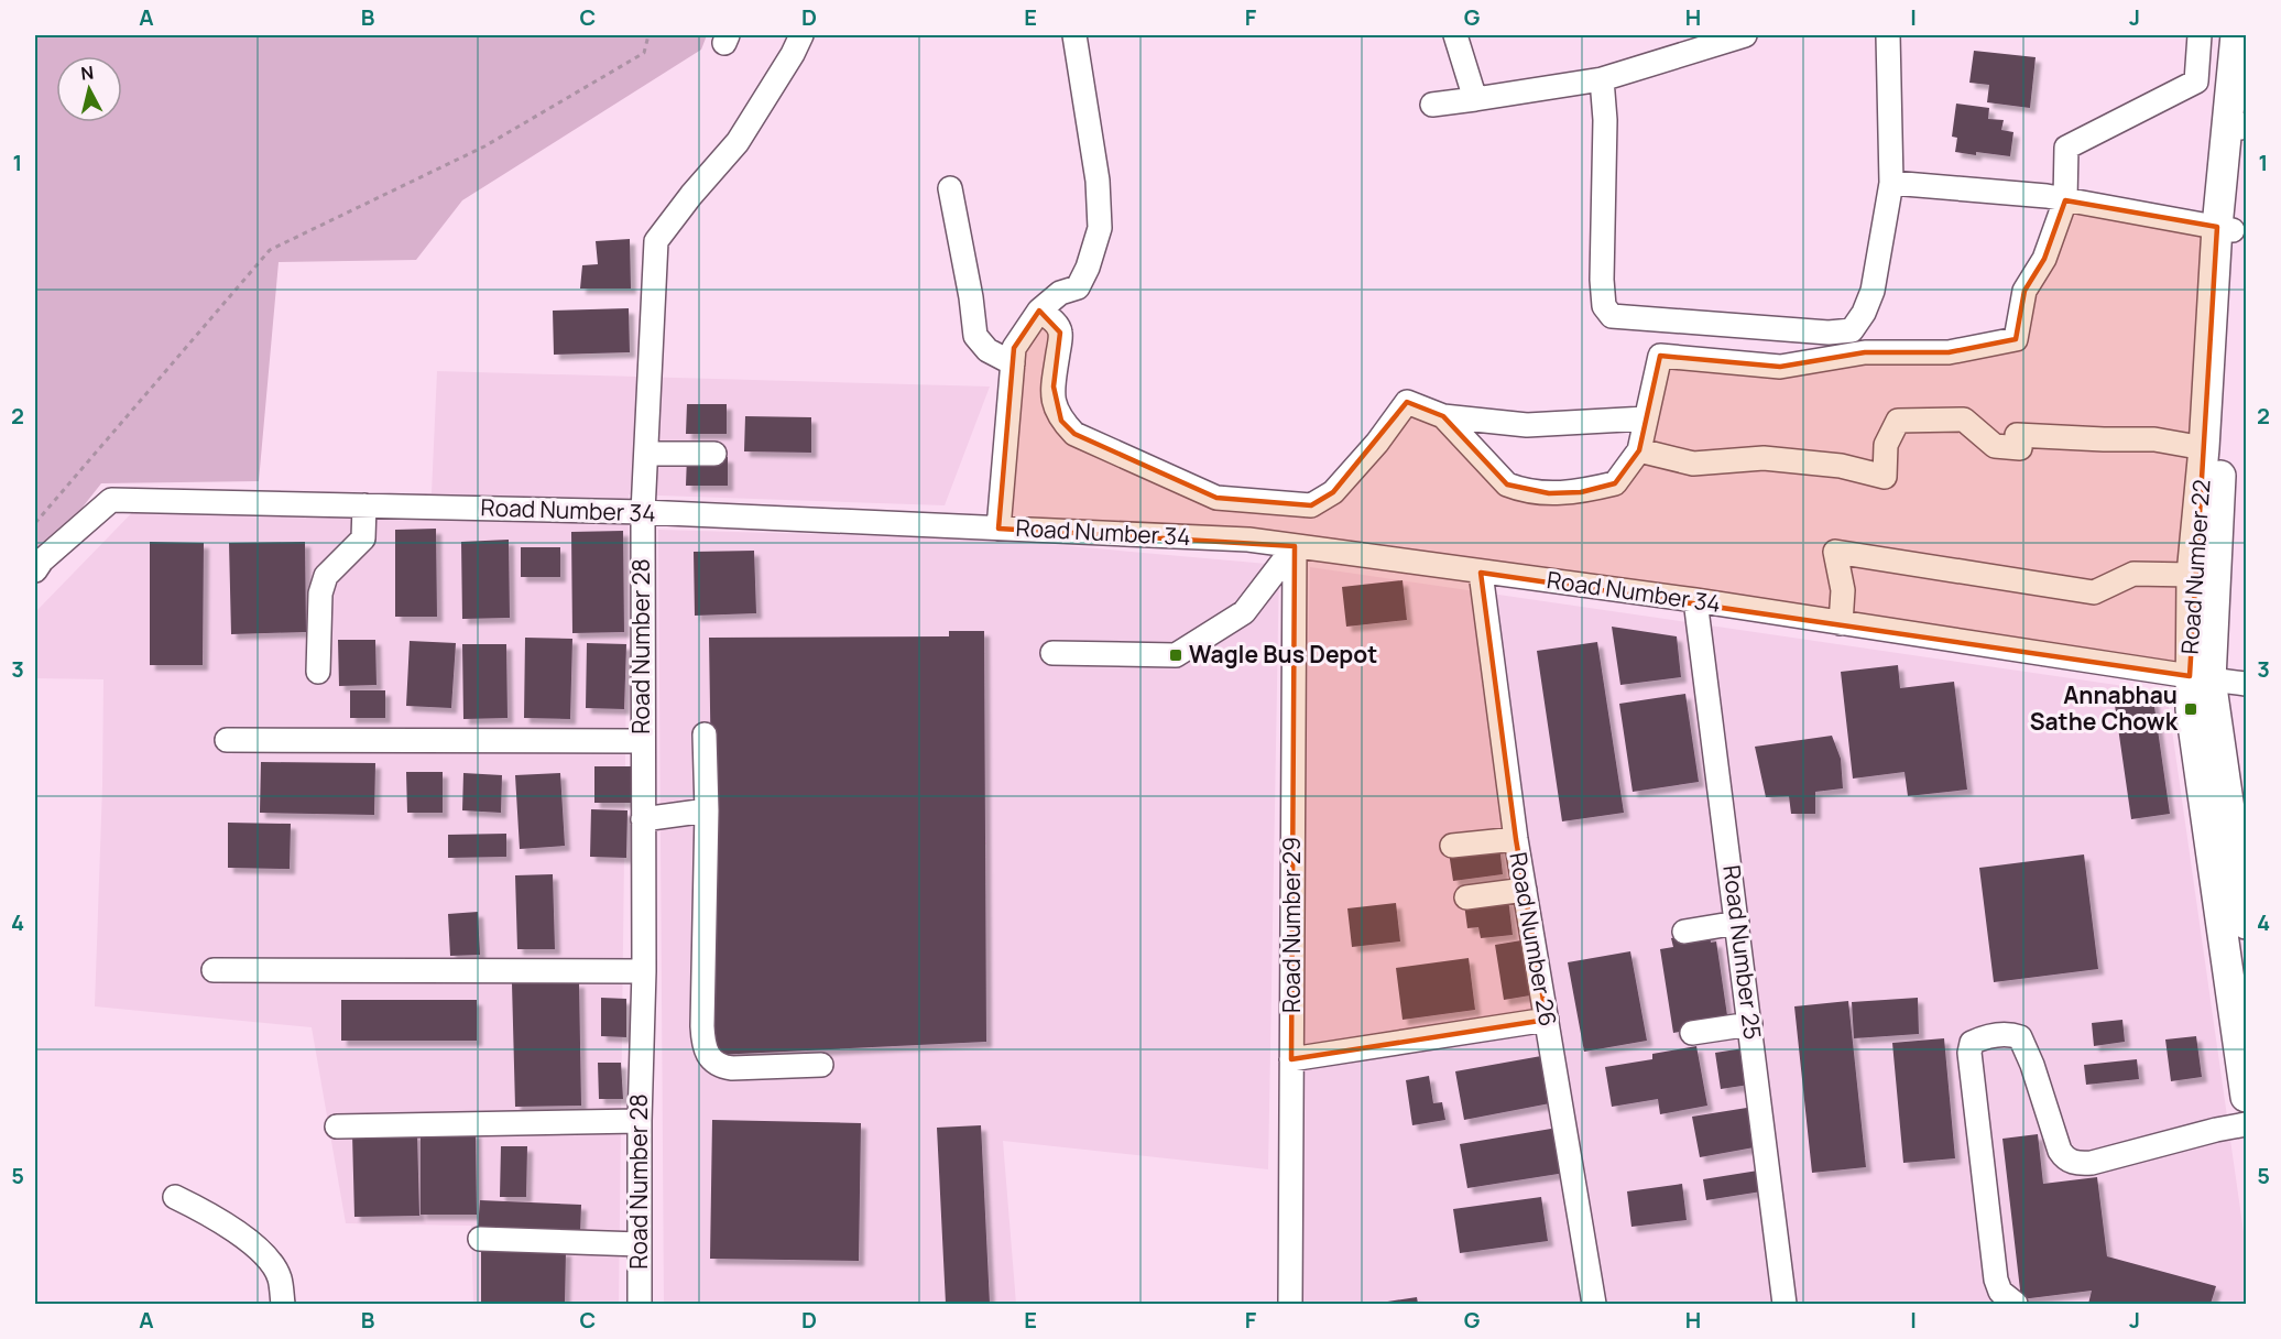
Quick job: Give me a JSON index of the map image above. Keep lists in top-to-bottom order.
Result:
{
  "streets": {
    "main road": ["Road Number 22"],
    "street": [
      "Road Number 34",
      "Road Number 28",
      "Road Number 29",
      "Road Number 26",
      "Road Number 25"
    ]
  },
  "crossings": [
    ["Road Number 34", "Road Number 22"],
    ["Road Number 34", "Road Number 28"],
    ["Road Number 34", "Road Number 29"],
    ["Road Number 34", "Road Number 26"],
    ["Road Number 34", "Road Number 25"]
  ],
  "places": {
    "transit": ["Wagle Bus Depot", "Annabhau Sathe Chowk"]
  },
  "north": "top",
  "grid": {
    "columns": [
      "A",
      "B",
      "C",
      "D",
      "E",
      "F",
      "G",
      "H",
      "I",
      "J"
    ],
    "rows": [
      "1",
      "2",
      "3",
      "4",
      "5"
    ]
  }
}
